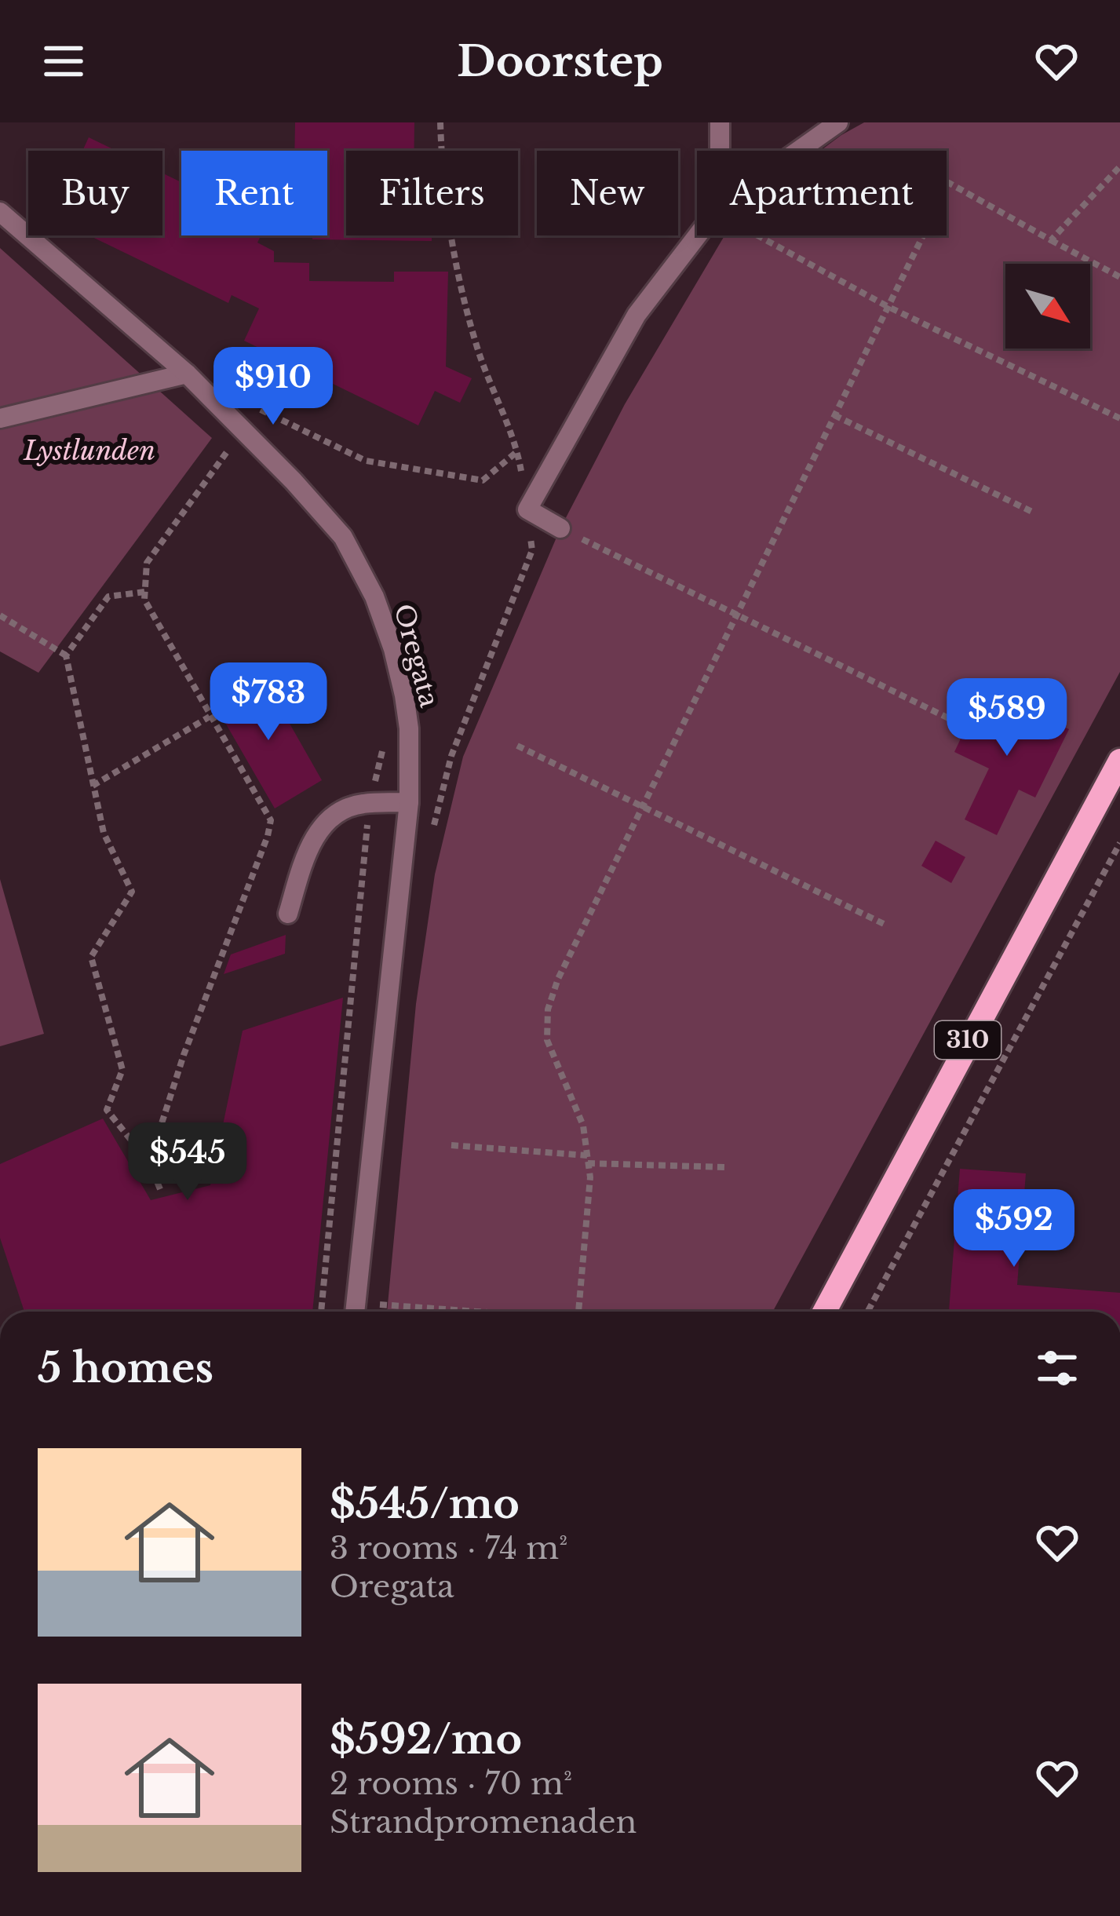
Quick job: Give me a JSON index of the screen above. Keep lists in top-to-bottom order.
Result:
{
  "streets": {
    "main road": ["310"],
    "street": ["Oregata"]
  },
  "parks": ["Lystlunden"],
  "north": "bottom right",
  "page": {
    "header": "Doorstep",
    "chip": [
      "Buy",
      "Rent",
      "Filters",
      "New",
      "Apartment"
    ],
    "price": [
      "$910",
      "$783",
      "$589",
      "$545",
      "$592"
    ],
    "heading": "5 homes",
    "list": [
      {
        "name": "$545/mo",
        "note": "3 rooms · 74 m² · Oregata"
      },
      {
        "name": "$592/mo",
        "note": "2 rooms · 70 m² · Strandpromenaden"
      }
    ]
  }
}
